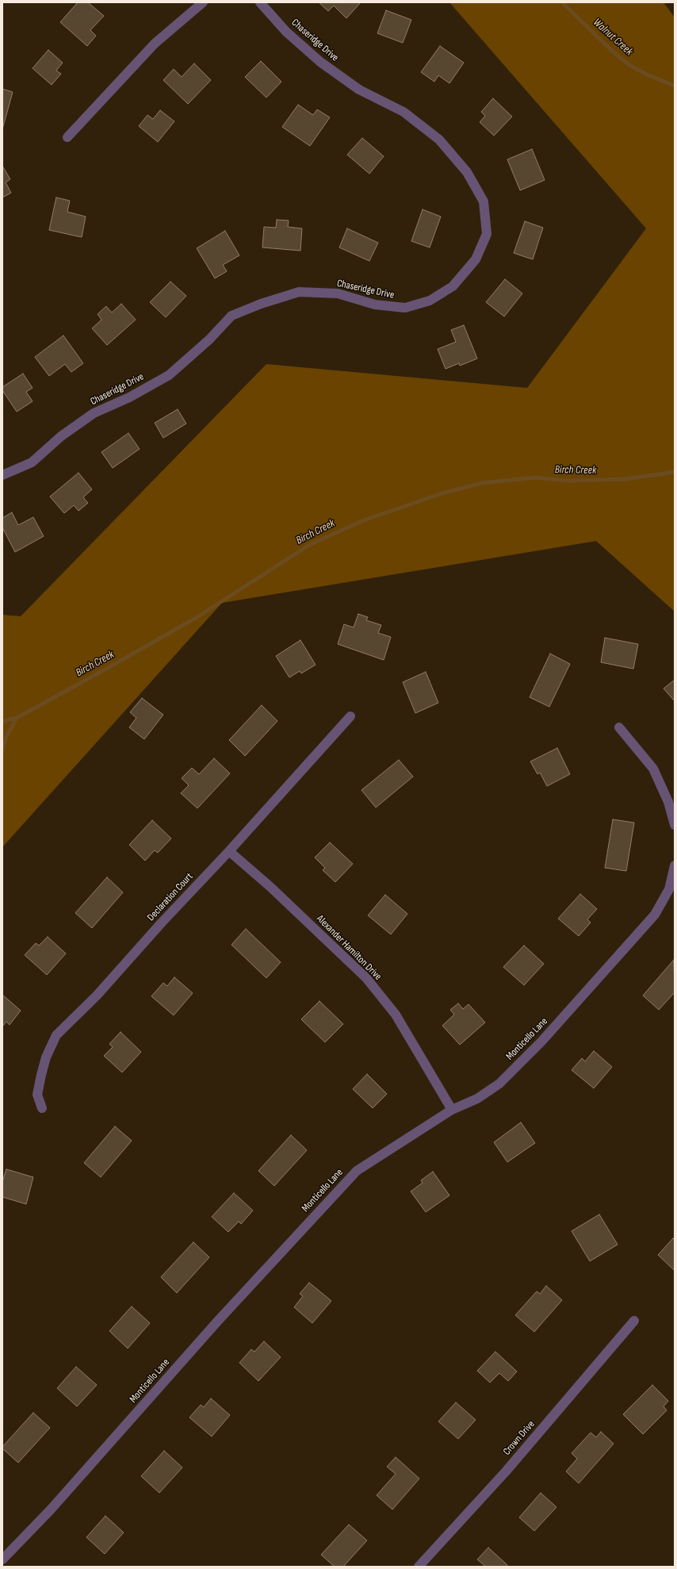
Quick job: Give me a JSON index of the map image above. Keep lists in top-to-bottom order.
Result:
{
  "streets": {
    "street": [
      "Chaseridge Drive",
      "Declaration Court",
      "Alexander Hamilton Drive",
      "Monticello Lane",
      "Crown Drive"
    ]
  },
  "crossings": [
    ["Declaration Court", "Alexander Hamilton Drive"],
    ["Alexander Hamilton Drive", "Monticello Lane"]
  ],
  "water": ["Walnut Creek", "Birch Creek"]
}
